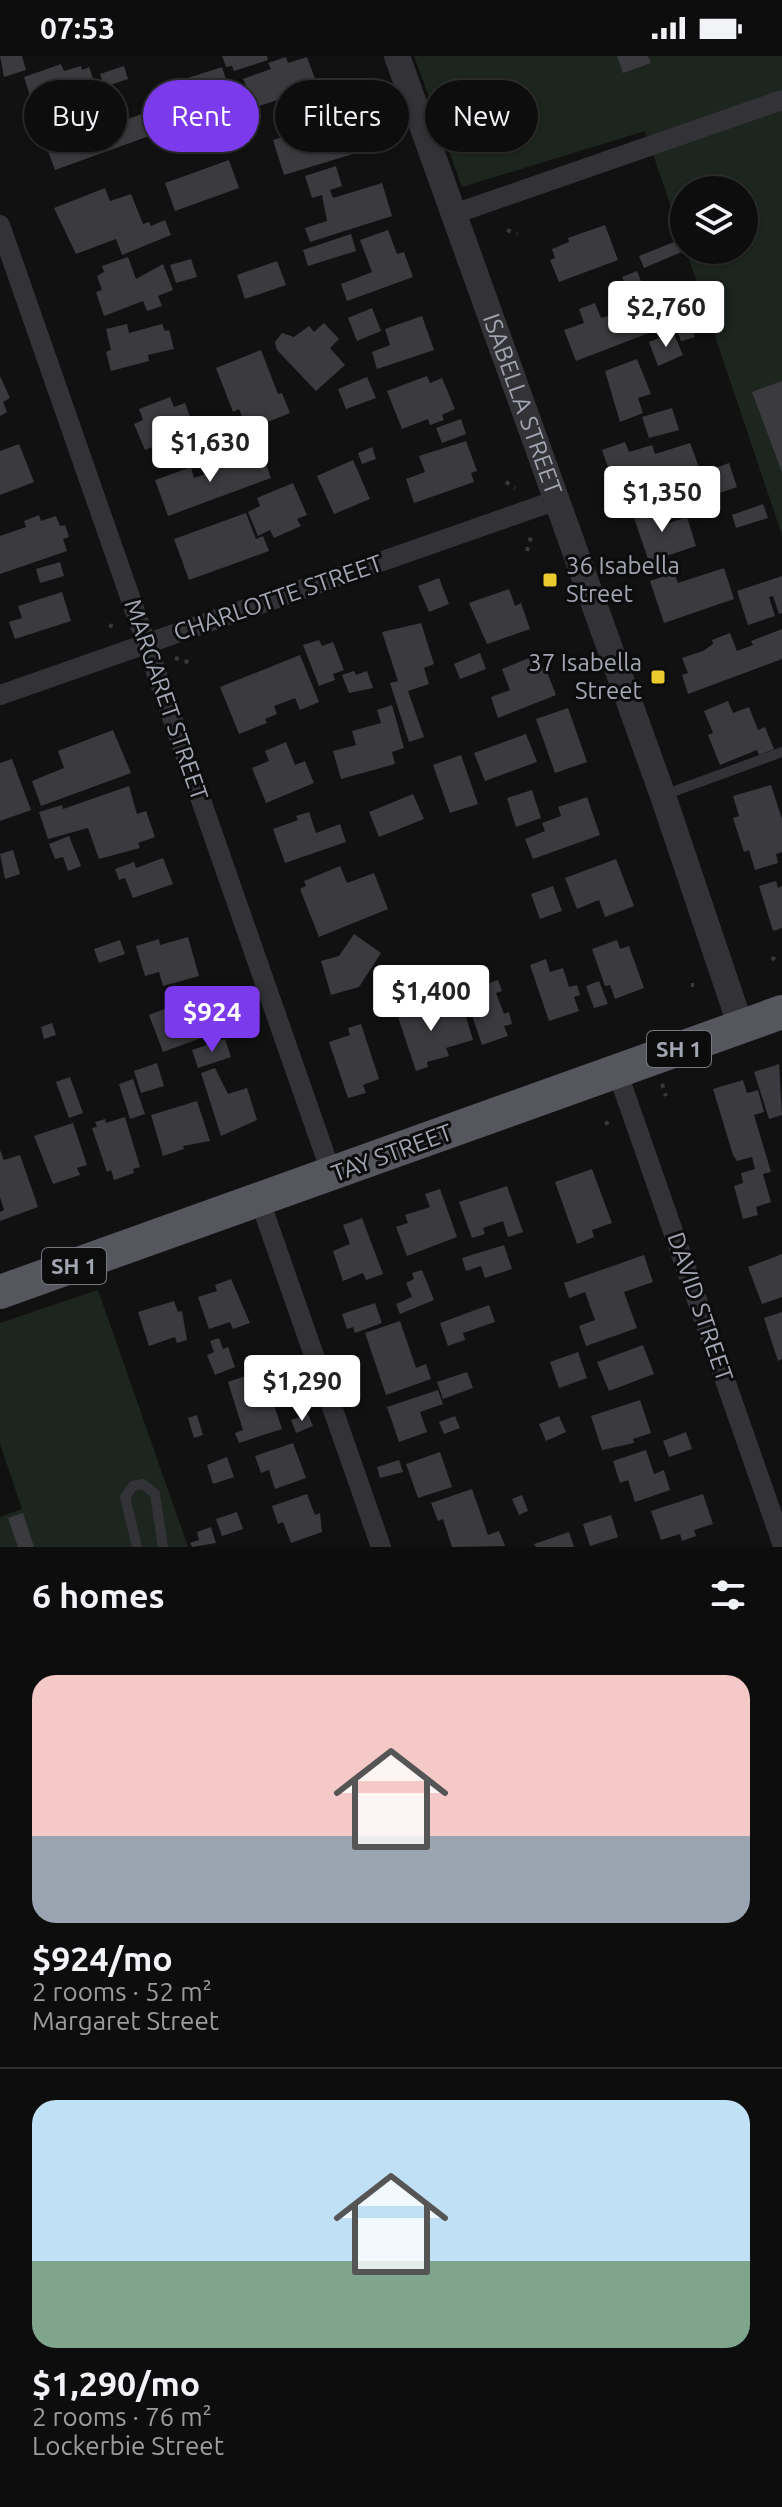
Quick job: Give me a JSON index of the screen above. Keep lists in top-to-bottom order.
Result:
{
  "streets": {
    "highway": ["SH 1", "TAY STREET"],
    "street": [
      "ISABELLA STREET",
      "CHARLOTTE STREET",
      "MARGARET STREET",
      "DAVID STREET"
    ]
  },
  "crossings": [
    ["ISABELLA STREET", "CHARLOTTE STREET"],
    ["ISABELLA STREET", "TAY STREET"],
    ["CHARLOTTE STREET", "MARGARET STREET"],
    ["MARGARET STREET", "TAY STREET"],
    ["TAY STREET", "DAVID STREET"]
  ],
  "places": {
    "transit": ["36 Isabella Street", "37 Isabella Street"]
  },
  "page": {
    "status": "07:53",
    "chip": [
      "Buy",
      "Rent",
      "Filters",
      "New"
    ],
    "price": [
      "$2,760",
      "$1,630",
      "$1,350",
      "$1,400",
      "$924",
      "$1,290"
    ],
    "heading": "6 homes",
    "list": [
      {
        "name": "$924/mo",
        "note": "2 rooms · 52 m² · Margaret Street"
      },
      {
        "name": "$1,290/mo",
        "note": "2 rooms · 76 m² · Lockerbie Street"
      }
    ]
  }
}
